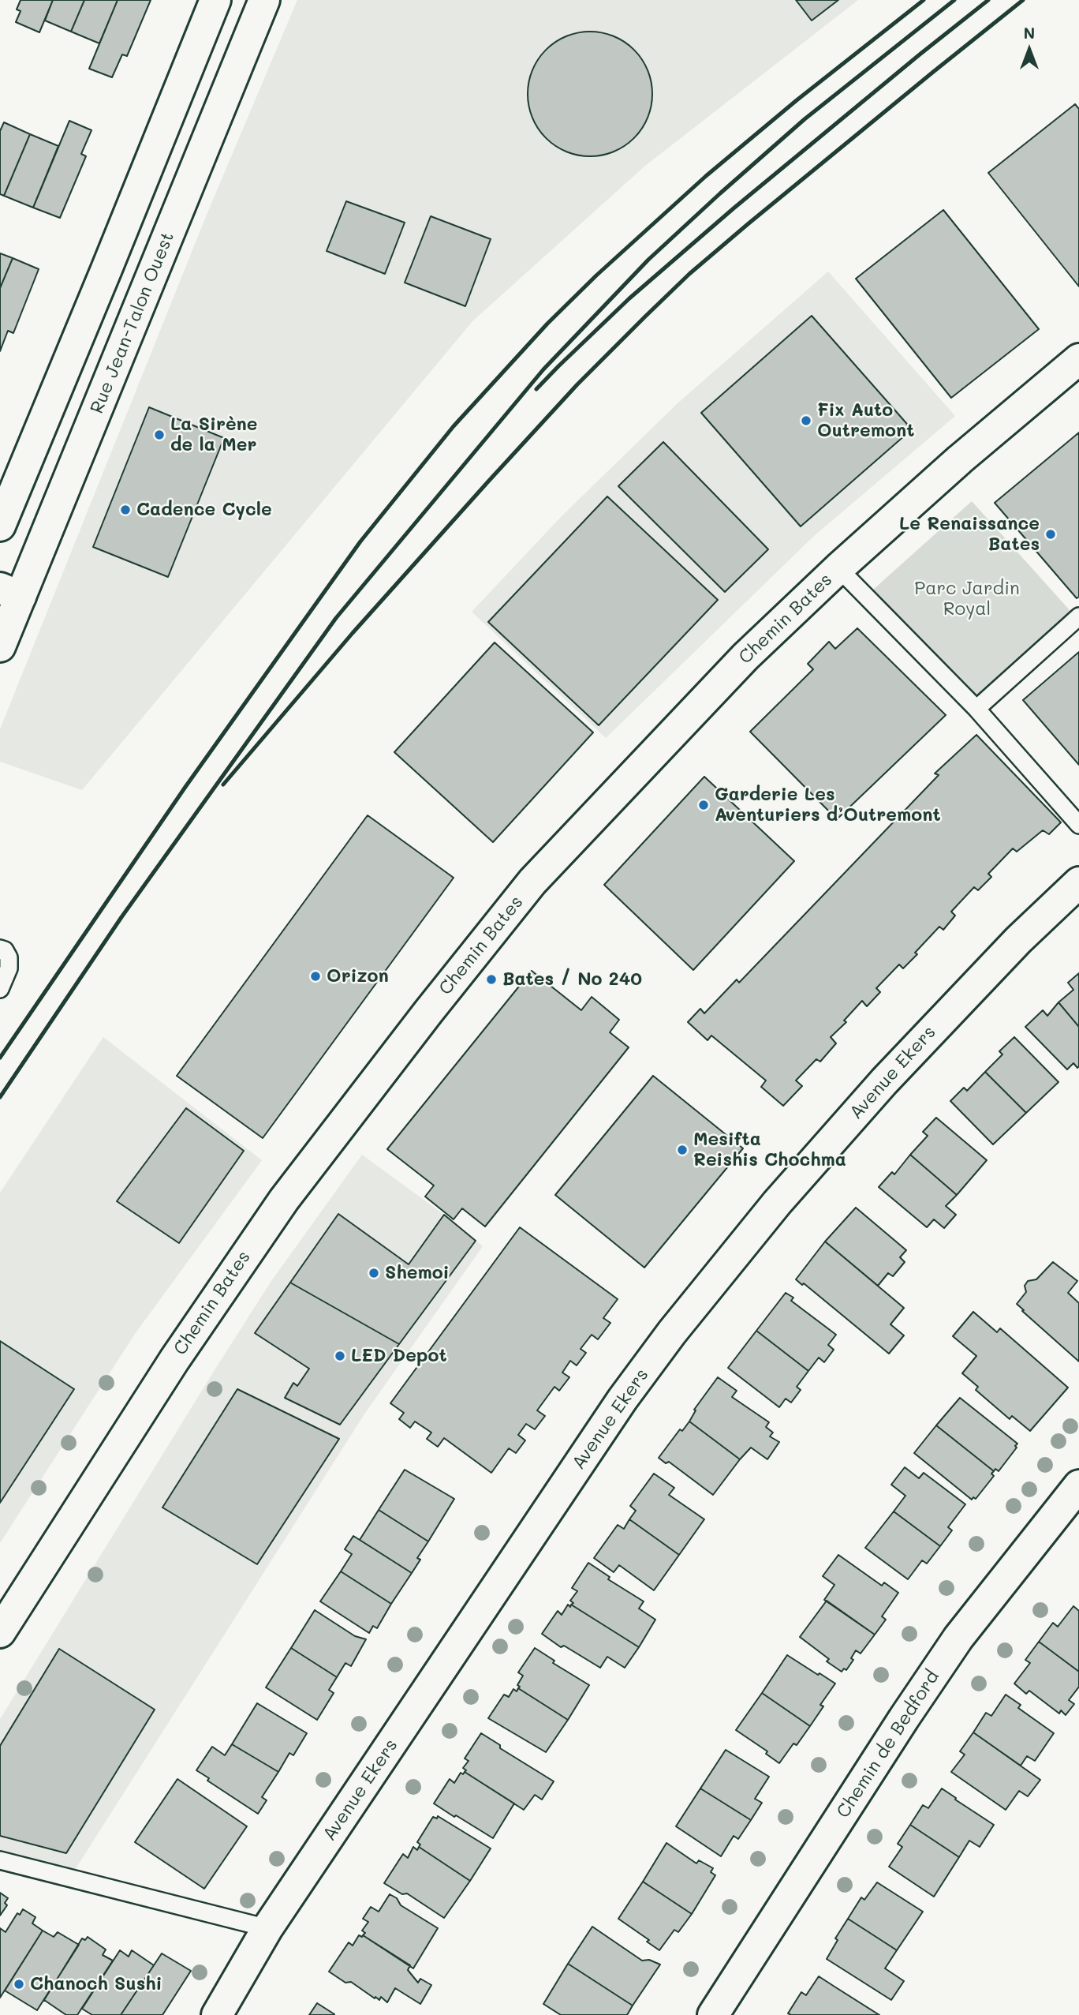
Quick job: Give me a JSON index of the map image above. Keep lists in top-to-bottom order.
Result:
{
  "streets": {
    "street": [
      "Rue Jean-Talon Ouest",
      "Chemin Bates",
      "Avenue Ekers",
      "Chemin de Bedford"
    ]
  },
  "parks": ["Parc Jardin Royal"],
  "places": [
    "Fix Auto Outremont",
    "La Sirène de la Mer",
    "Cadence Cycle",
    "Le Renaissance Bates",
    "Garderie Les Aventuriers d’Outremont",
    "Orizon",
    "Bates / No 240",
    "Mesifta Reishis Chochma",
    "Shemoi",
    "LED Depot",
    "Chanoch Sushi"
  ],
  "north": "top"
}
